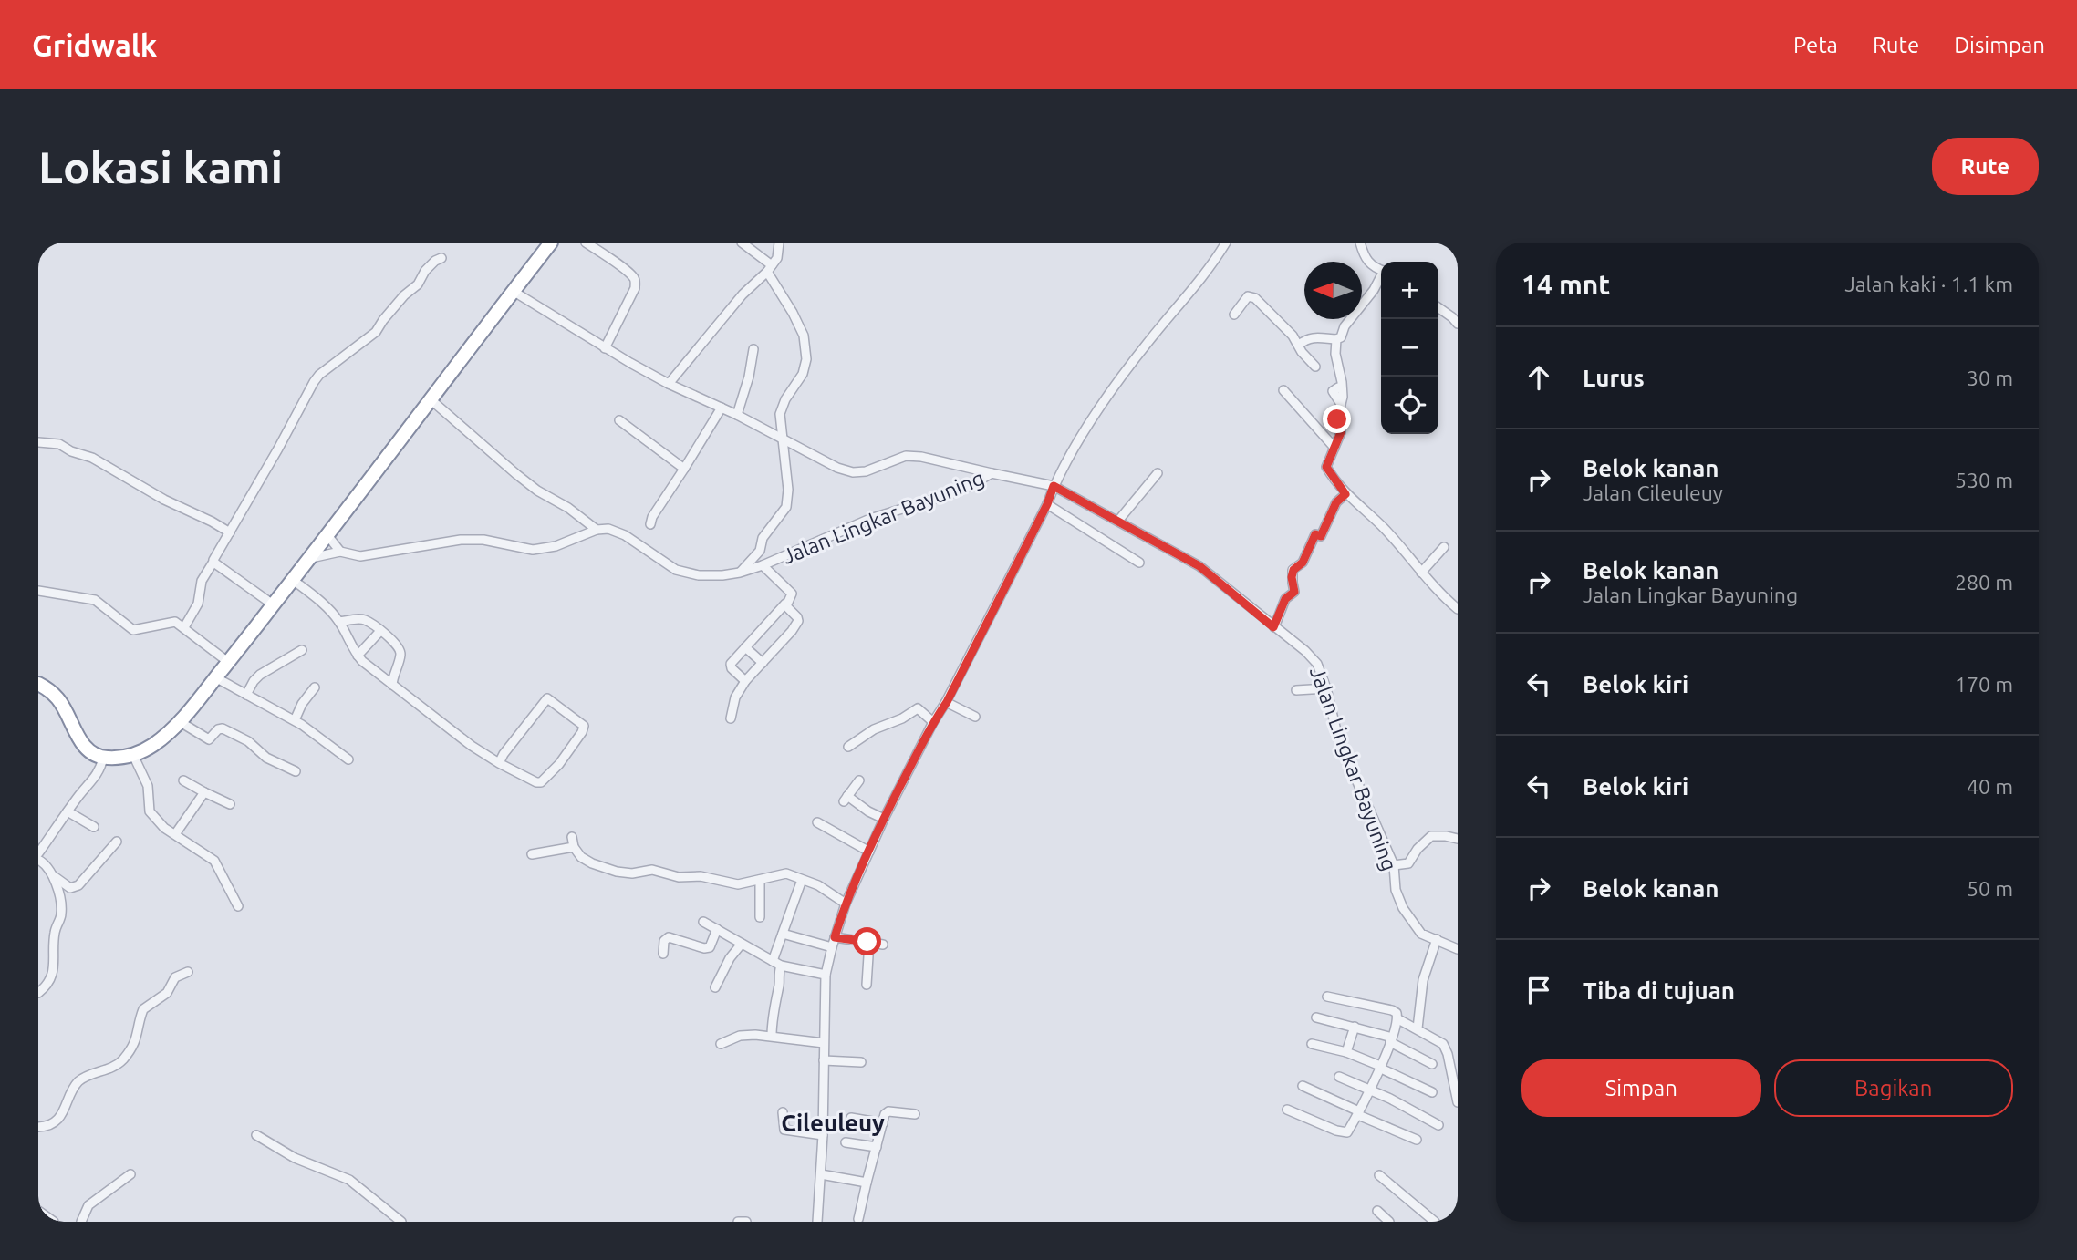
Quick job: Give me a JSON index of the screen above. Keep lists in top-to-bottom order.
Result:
{
  "streets": {
    "street": ["Jalan Lingkar Bayuning"]
  },
  "districts": ["Cileuleuy"],
  "north": "left",
  "page": {
    "header": "Gridwalk",
    "nav": ["Peta", "Rute", "Disimpan"],
    "buttons": [
      "Rute",
      ["Simpan", "Bagikan"]
    ],
    "title": "Lokasi kami",
    "heading": ["14 mnt", "Jalan kaki · 1.1 km"],
    "map_buttons": ["+", "−"],
    "list": [
      ["Lurus", "30 m"],
      ["Belok kanan", "Jalan Cileuleuy", "530 m"],
      ["Belok kanan", "Jalan Lingkar Bayuning", "280 m"],
      ["Belok kiri", "170 m"],
      ["Belok kiri", "40 m"],
      ["Belok kanan", "50 m"],
      "Tiba di tujuan"
    ]
  }
}
